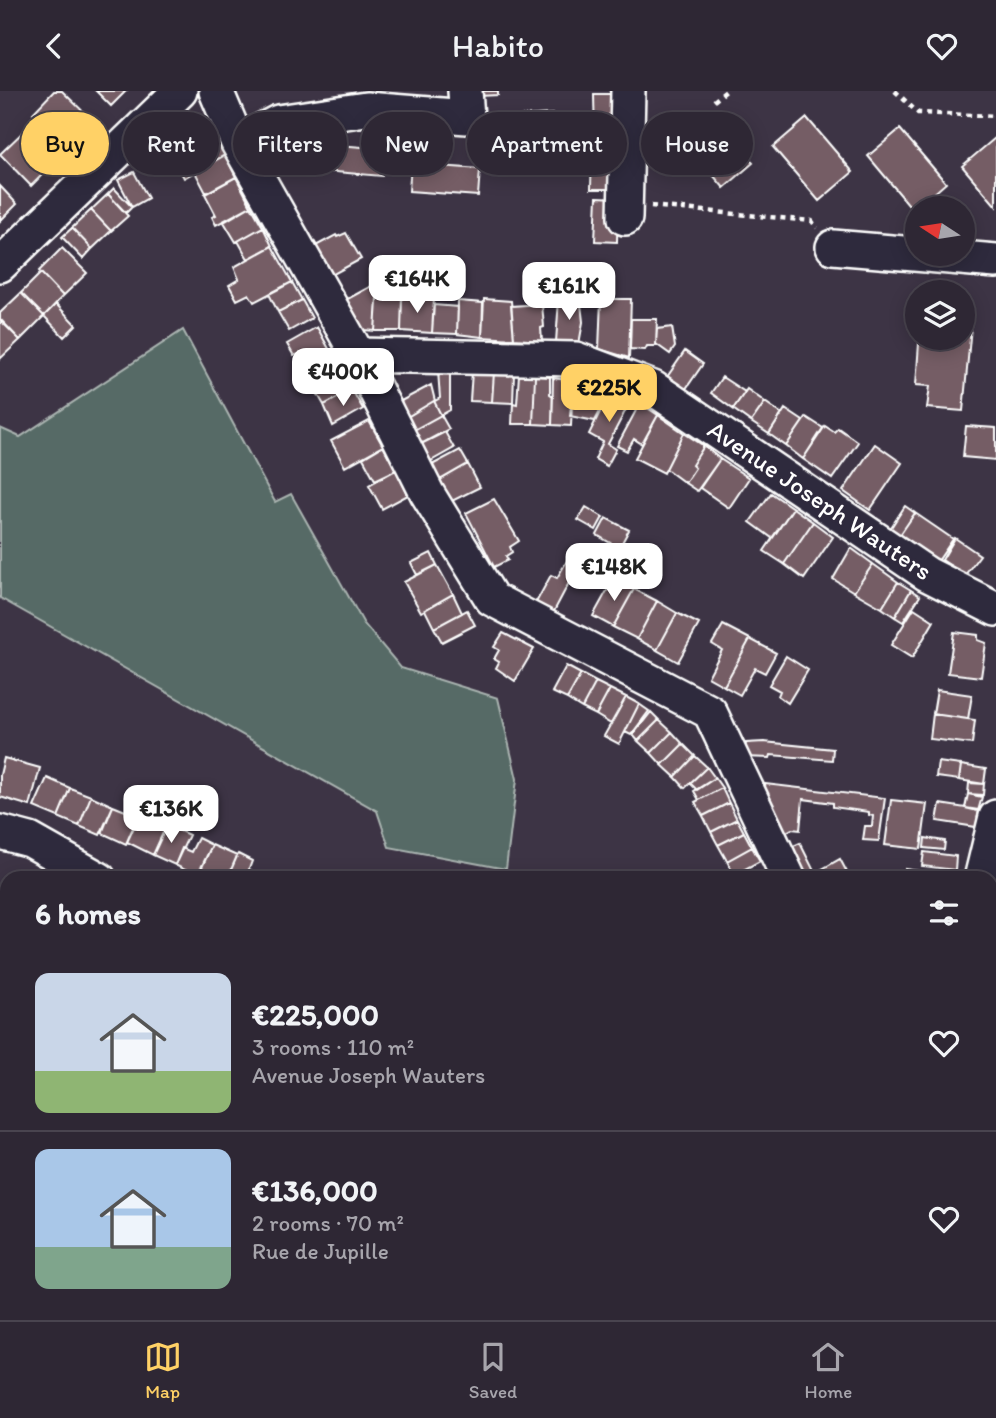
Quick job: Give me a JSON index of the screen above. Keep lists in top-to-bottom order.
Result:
{
  "streets": {
    "street": ["Avenue Joseph Wauters"]
  },
  "north": "left",
  "page": {
    "header": "Habito",
    "chip": [
      "Buy",
      "Rent",
      "Filters",
      "New",
      "Apartment",
      "House"
    ],
    "price": [
      "€164K",
      "€161K",
      "€400K",
      "€225K",
      "€148K",
      "€136K"
    ],
    "heading": "6 homes",
    "list": [
      {
        "name": "€225,000",
        "note": "3 rooms · 110 m² · Avenue Joseph Wauters"
      },
      {
        "name": "€136,000",
        "note": "2 rooms · 70 m² · Rue de Jupille"
      }
    ],
    "tabs": ["Map", "Saved", "Home"]
  }
}
